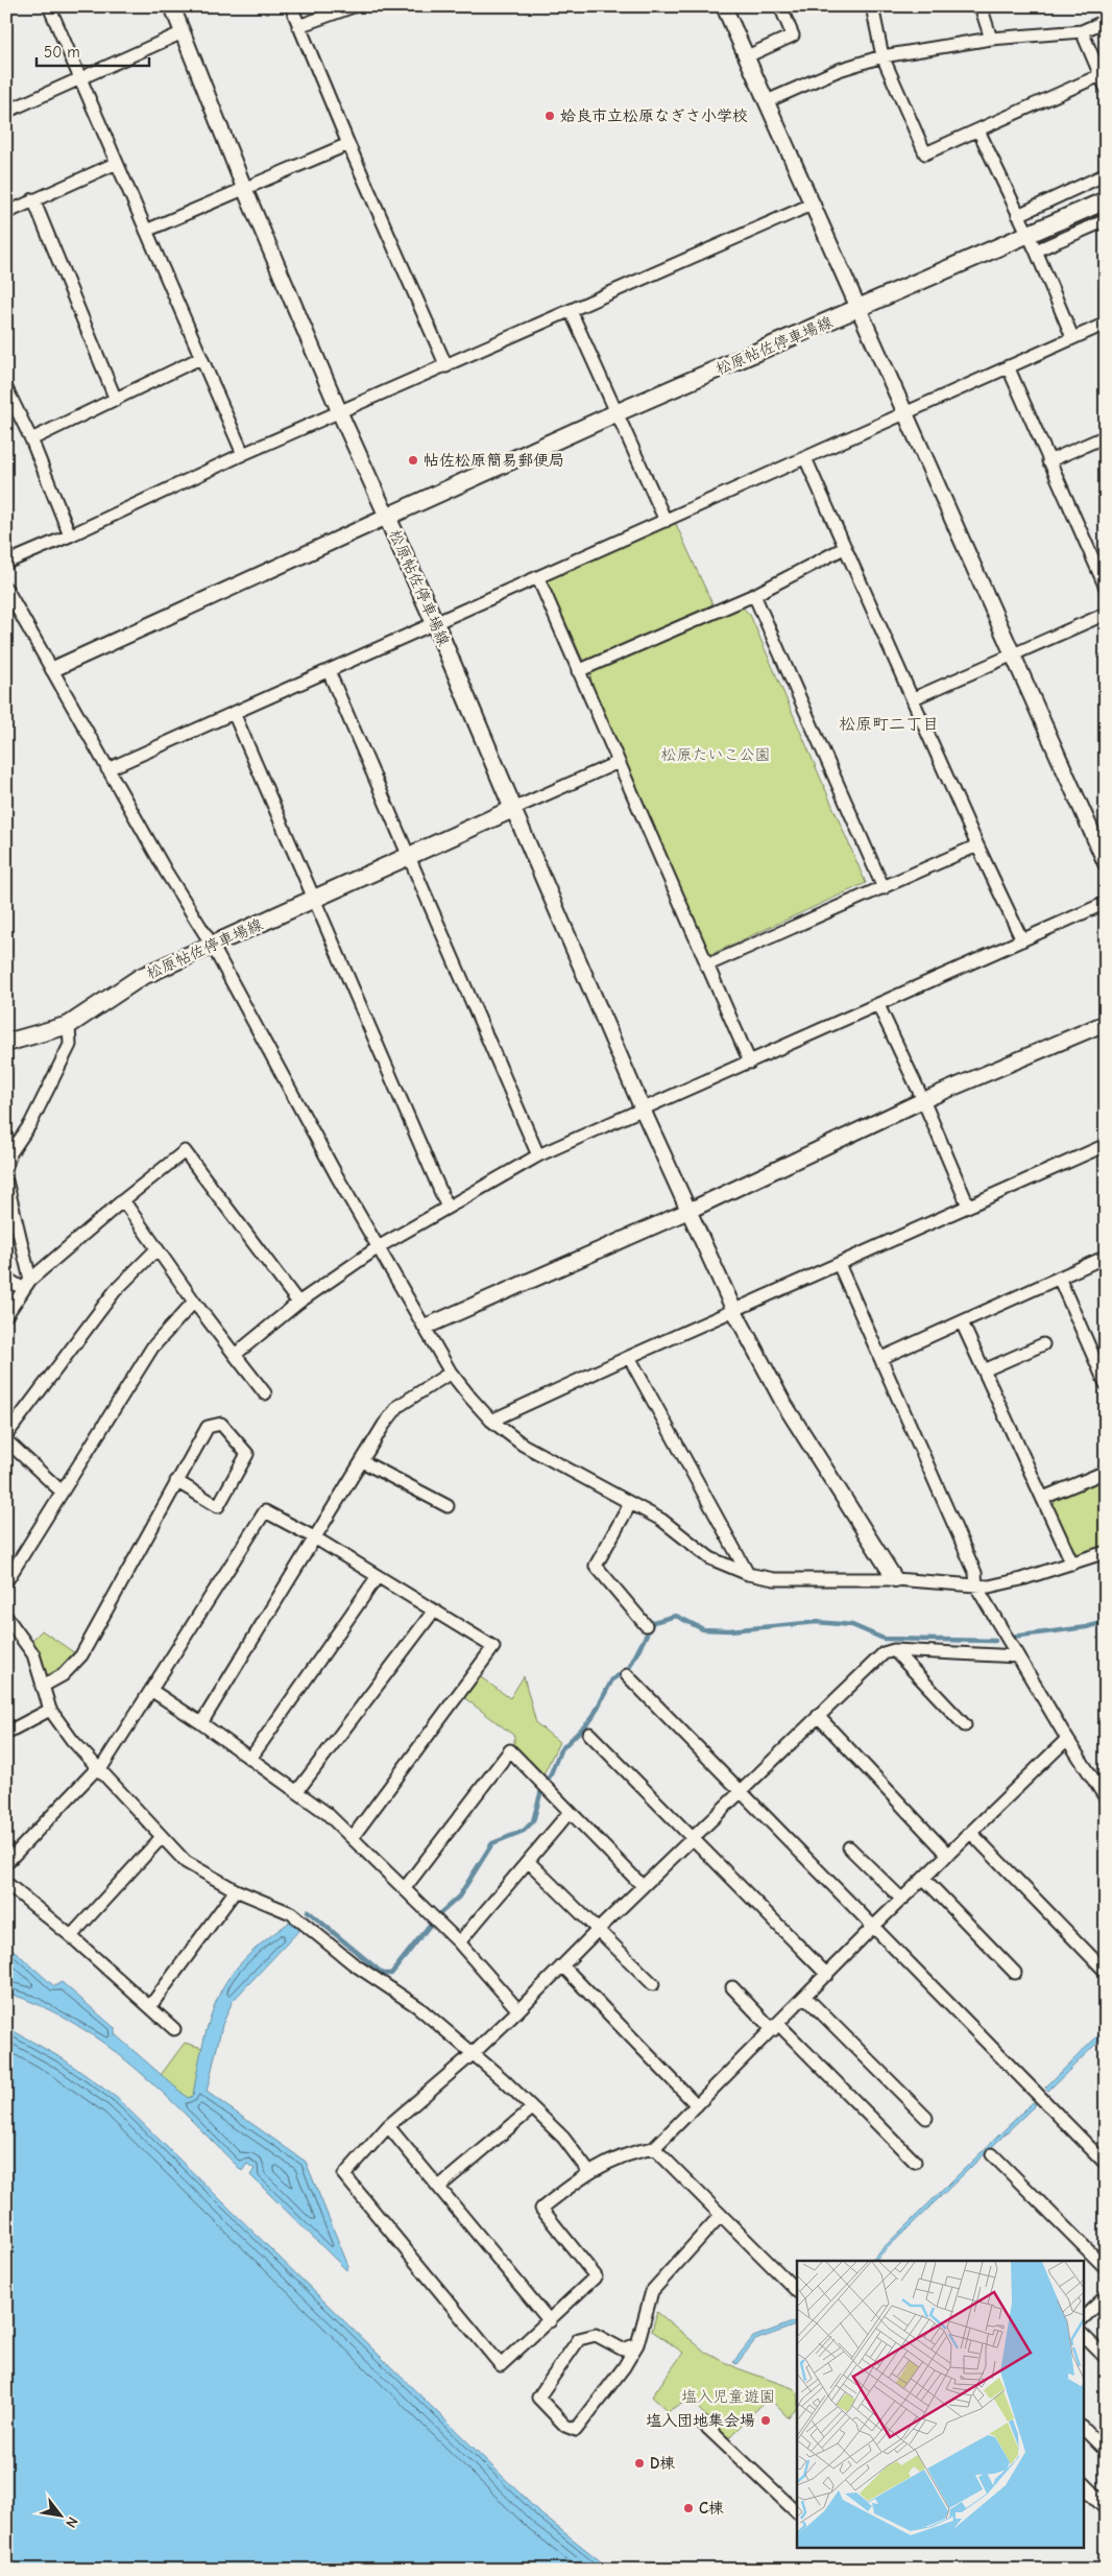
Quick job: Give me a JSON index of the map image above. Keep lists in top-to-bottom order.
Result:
{
  "streets": {
    "main road": ["松原帖佐停車場線"]
  },
  "districts": ["松原町二丁目"],
  "parks": ["松原たいこ公園", "塩入児童遊園"],
  "places": [
    "姶良市立松原なぎさ小学校",
    "帖佐松原簡易郵便局",
    "塩入団地集会場",
    "D棟",
    "C棟"
  ],
  "scale_bar": "50 m",
  "north": "bottom right"
}
